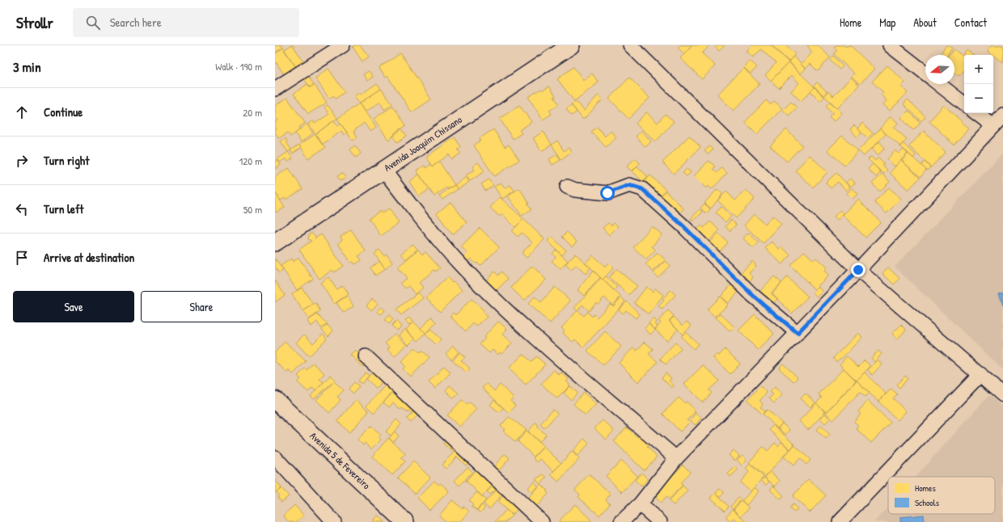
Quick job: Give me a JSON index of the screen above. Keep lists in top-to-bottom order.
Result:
{
  "streets": {
    "street": ["Avenida Joaquim Chissano", "Avenida 5 de Fevereiro"]
  },
  "legend": ["Homes", "Schools"],
  "north": "left",
  "page": {
    "header": "Strollr",
    "search": "Search here",
    "nav": [
      "Home",
      "Map",
      "About",
      "Contact"
    ],
    "heading": ["3 min", "Walk · 190 m"],
    "map_buttons": ["+", "−"],
    "list": [
      ["Continue", "20 m"],
      ["Turn right", "120 m"],
      ["Turn left", "50 m"],
      "Arrive at destination"
    ],
    "buttons": ["Save", "Share"]
  }
}
